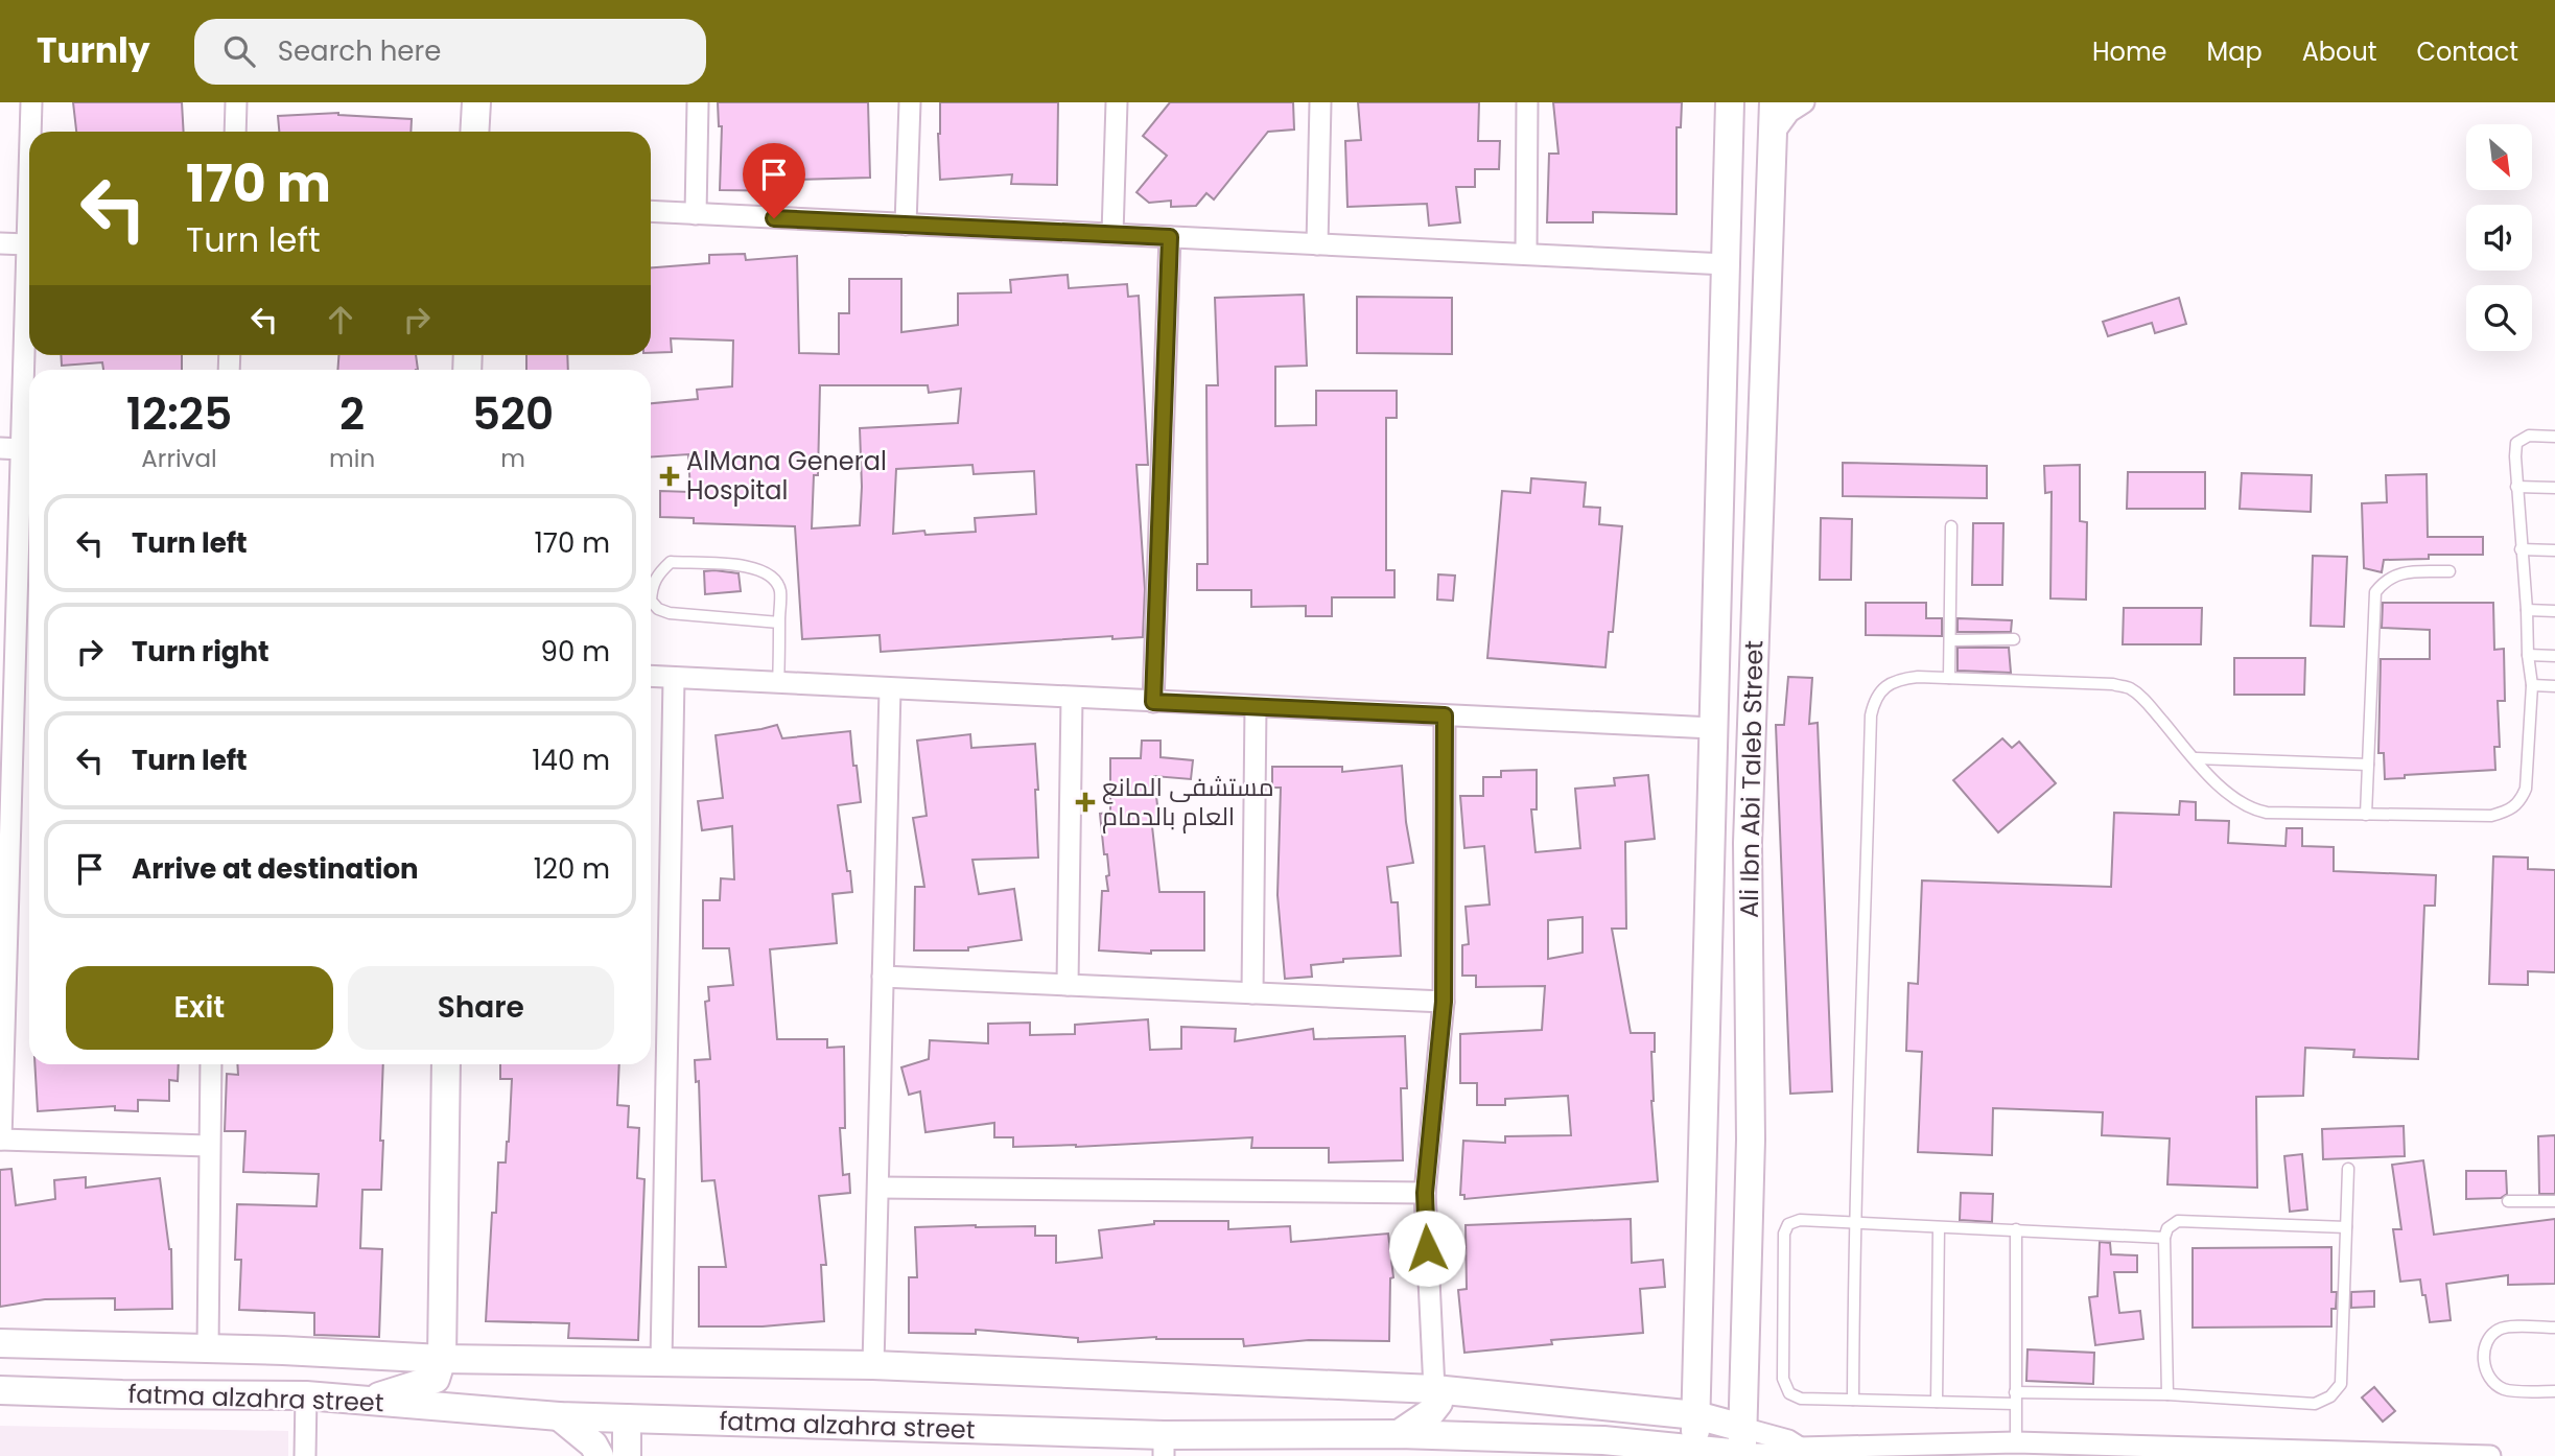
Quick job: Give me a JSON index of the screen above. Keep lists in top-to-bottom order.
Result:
{
  "streets": {
    "street": ["Ali Ibn Abi Taleb Street", "fatma alzahra street"]
  },
  "crossings": [
    ["Ali Ibn Abi Taleb Street", "fatma alzahra street"]
  ],
  "places": {
    "health": ["AlMana General Hospital", "مستشفى المانع العام بالدمام"]
  },
  "north": "bottom right",
  "page": {
    "header": "Turnly",
    "search": "Search here",
    "nav": [
      "Home",
      "Map",
      "About",
      "Contact"
    ],
    "turn": ["170 m", "Turn left"],
    "eta": [
      "12:25",
      "Arrival",
      "2",
      "min",
      "520",
      "m"
    ],
    "list": [
      {
        "name": "Turn left",
        "value": "170 m"
      },
      {
        "name": "Turn right",
        "value": "90 m"
      },
      {
        "name": "Turn left",
        "value": "140 m"
      },
      {
        "name": "Arrive at destination",
        "value": "120 m"
      }
    ],
    "buttons": ["Exit", "Share"]
  }
}
